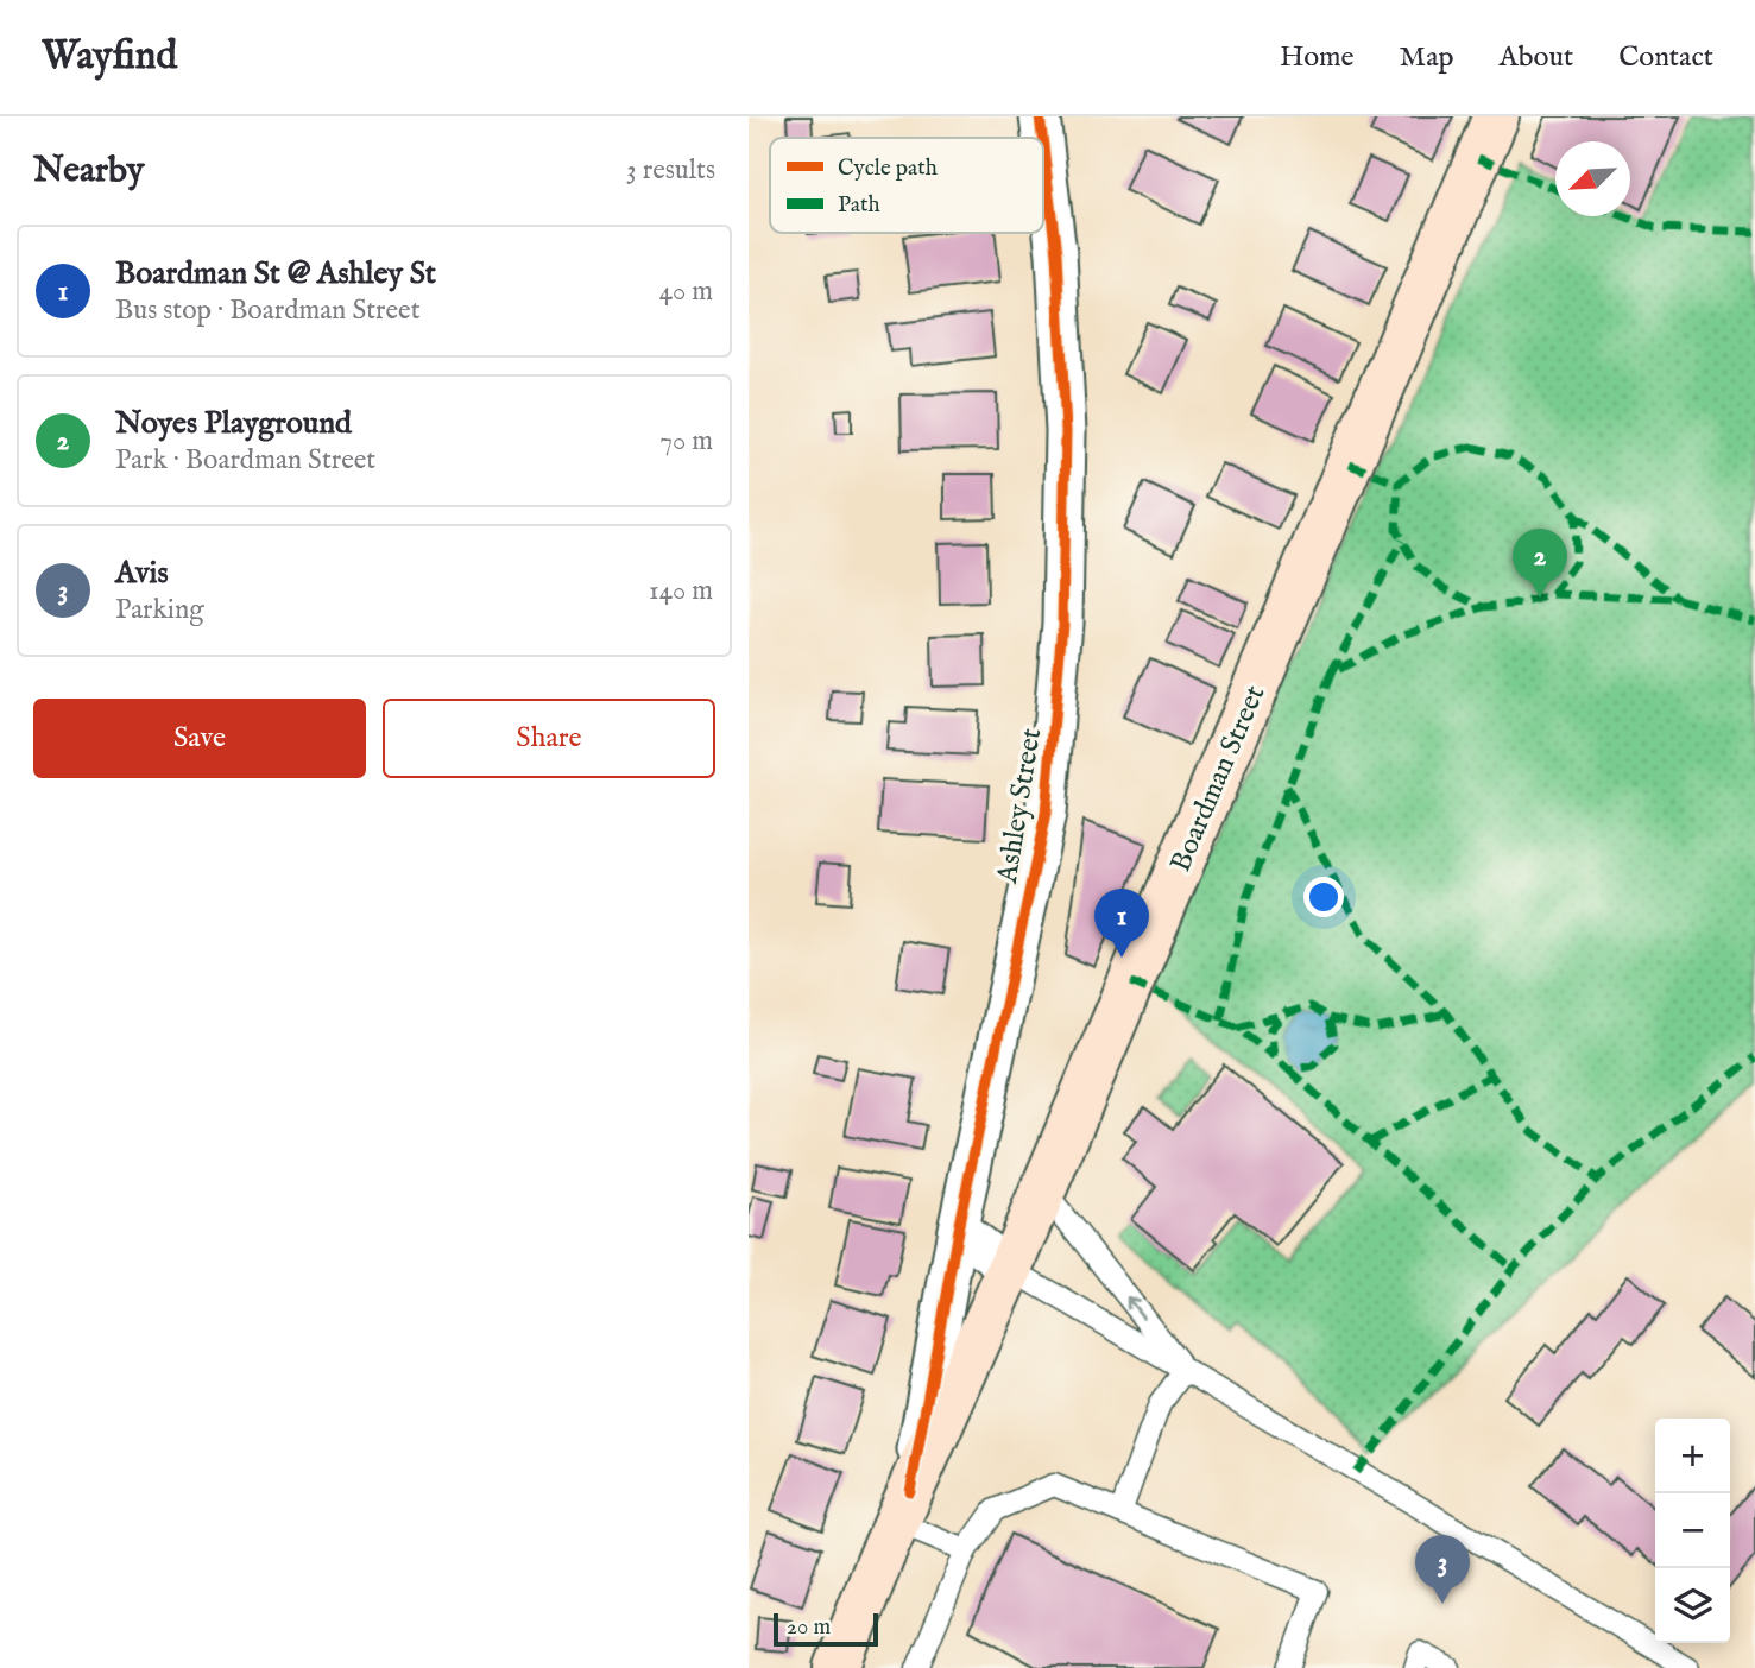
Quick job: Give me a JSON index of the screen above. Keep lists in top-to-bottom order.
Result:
{
  "streets": {
    "main road": ["Boardman Street"],
    "street": ["Ashley Street"]
  },
  "crossings": [
    ["Boardman Street", "Ashley Street"]
  ],
  "legend": ["Cycle path", "Path"],
  "scale_bar": "20 m",
  "north": "bottom left",
  "page": {
    "header": "Wayfind",
    "nav": [
      "Home",
      "Map",
      "About",
      "Contact"
    ],
    "heading": ["Nearby", "3 results"],
    "list": [
      {
        "mark": "1",
        "name": "Boardman St @ Ashley St",
        "note": "Bus stop · Boardman Street",
        "value": "40 m"
      },
      {
        "mark": "2",
        "name": "Noyes Playground",
        "note": "Park · Boardman Street",
        "value": "70 m"
      },
      {
        "mark": "3",
        "name": "Avis",
        "note": "Parking",
        "value": "140 m"
      }
    ],
    "pins": ["2", "1", "3"],
    "buttons": ["Save", "Share"],
    "map_buttons": ["+", "−"],
    "scale": "20 m"
  }
}
